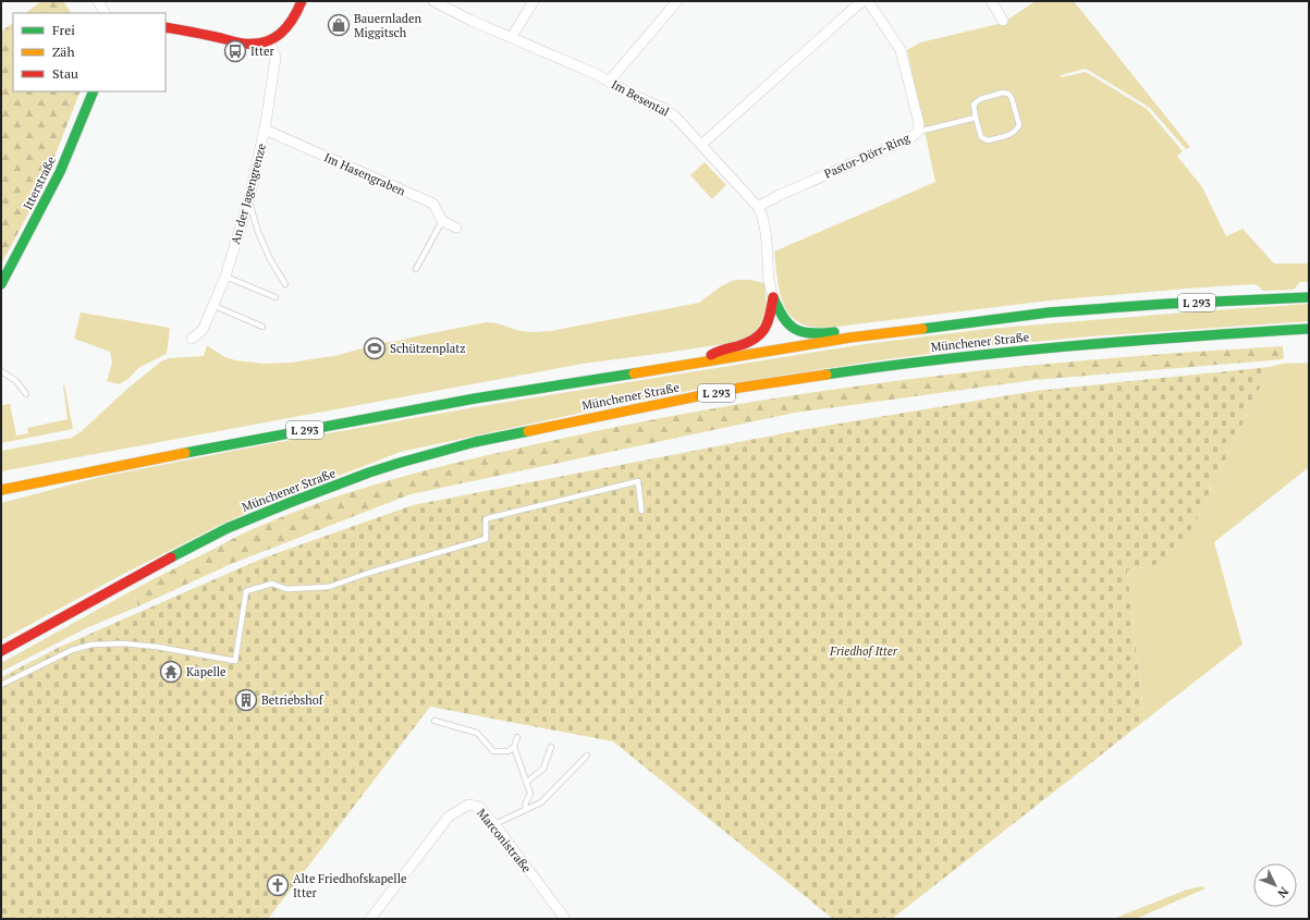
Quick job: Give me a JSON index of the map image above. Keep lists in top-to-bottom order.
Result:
{
  "streets": {
    "main road": ["Itterstraße", "L 293", "Münchener Straße"],
    "street": [
      "Im Besental",
      "Pastor-Dörr-Ring",
      "Im Hasengraben",
      "An der Jagengrenze",
      "Marconistraße"
    ]
  },
  "crossings": [
    ["Im Besental", "Pastor-Dörr-Ring"],
    ["Im Hasengraben", "An der Jagengrenze"]
  ],
  "parks": ["Friedhof Itter"],
  "places": {
    "shop": ["Bauernladen Miggitsch"],
    "bus stop": ["Itter"],
    "sports": ["Schützenplatz"],
    "temple": ["Kapelle"],
    "building": ["Betriebshof"],
    "church": ["Alte Friedhofskapelle Itter"]
  },
  "legend": ["Frei", "Zäh", "Stau"],
  "north": "bottom right"
}
